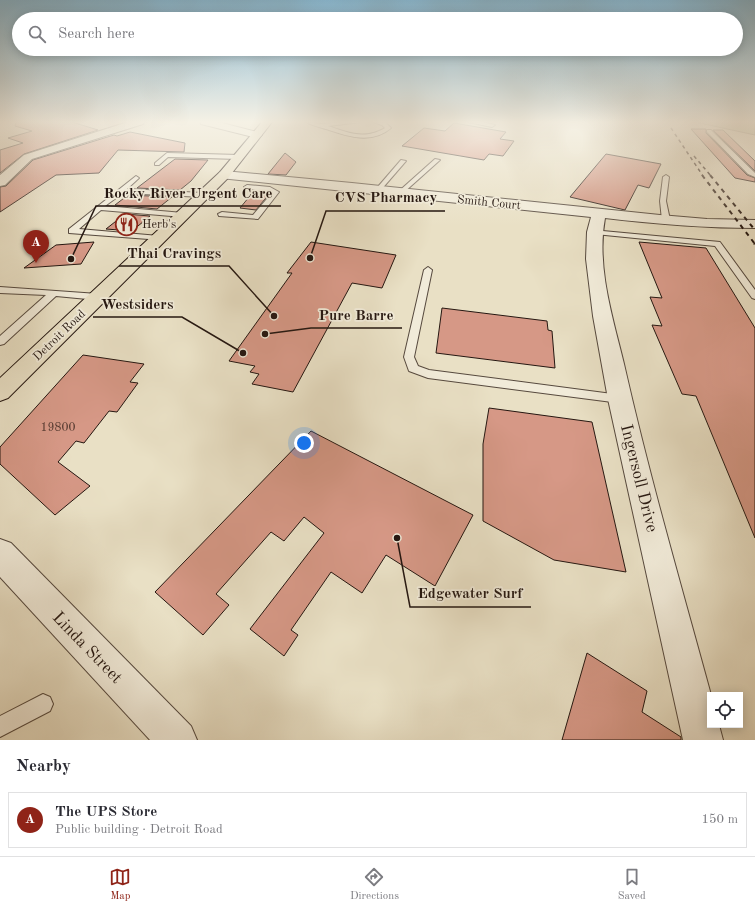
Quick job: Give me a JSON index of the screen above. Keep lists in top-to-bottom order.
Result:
{
  "streets": {
    "main road": ["Detroit Road"],
    "street": ["Smith Court", "Ingersoll Drive", "Linda Street"]
  },
  "crossings": [
    ["Smith Court", "Detroit Road"],
    ["Smith Court", "Ingersoll Drive"]
  ],
  "places": {
    "restaurant": ["Herb's"],
    "other": [
      "CVS Pharmacy",
      "Rocky River Urgent Care",
      "Thai Cravings",
      "Pure Barre",
      "Westsiders",
      "Edgewater Surf"
    ]
  },
  "house_numbers": ["19800"],
  "page": {
    "search": "Search here",
    "pins": "A",
    "heading": "Nearby",
    "list": [
      {
        "mark": "A",
        "name": "The UPS Store",
        "note": "Public building · Detroit Road",
        "value": "150 m"
      }
    ],
    "nav": ["Map", "Directions", "Saved"]
  }
}
